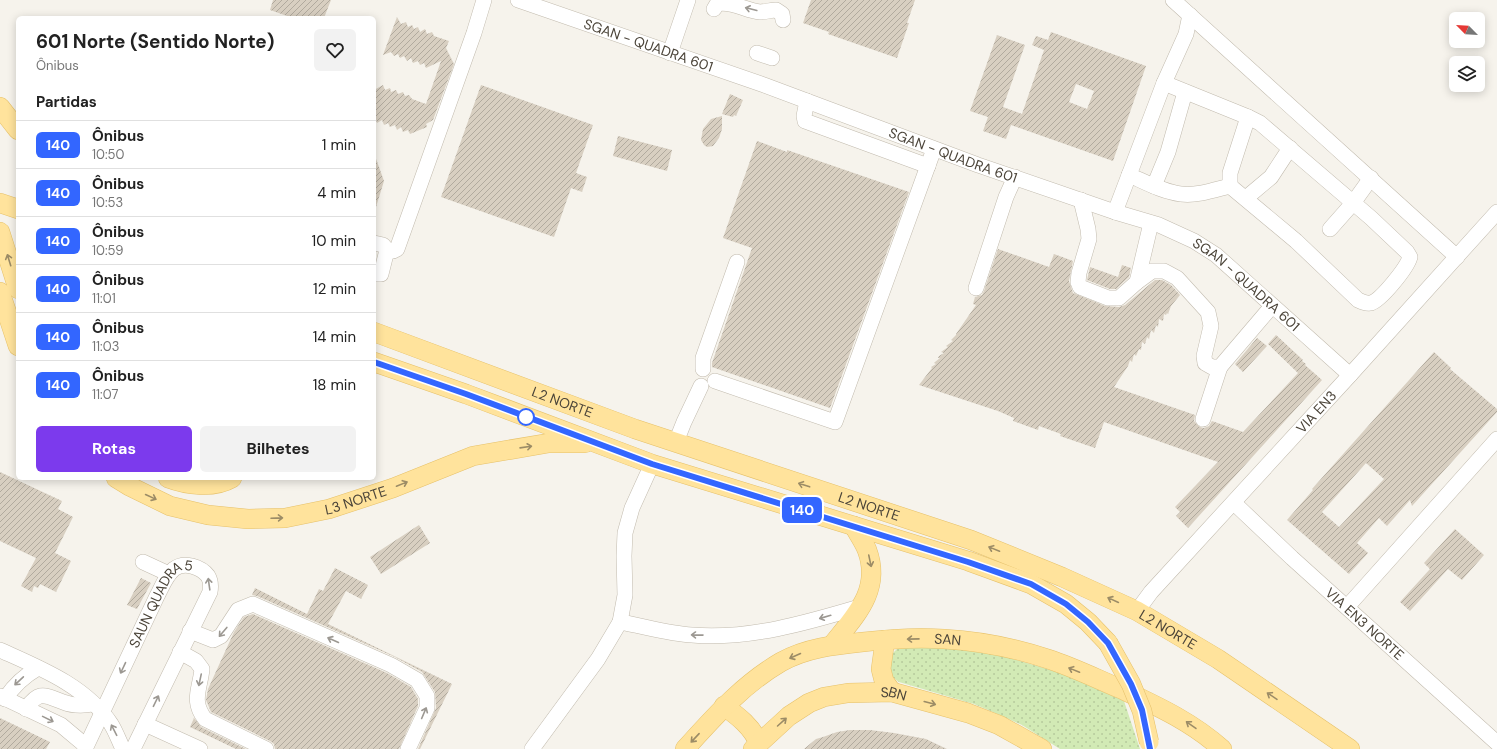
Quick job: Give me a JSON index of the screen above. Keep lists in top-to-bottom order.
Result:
{
  "streets": {
    "main road": [
      "L2 NORTE",
      "L3 NORTE",
      "SAN",
      "SBN"
    ],
    "street": [
      "SGAN - QUADRA 601",
      "VIA EN3",
      "SAUN QUADRA 5",
      "VIA EN3 NORTE"
    ]
  },
  "crossings": [
    ["SGAN - QUADRA 601", "VIA EN3"],
    ["L2 NORTE", "VIA EN3"],
    ["L2 NORTE", "L3 NORTE"],
    ["VIA EN3", "VIA EN3 NORTE"]
  ],
  "one_way": ["L3 NORTE", "SAN", "SBN"],
  "lines": ["bus line 140"],
  "north": "top left",
  "page": {
    "on_map": "140",
    "heading": [
      ["601 Norte (Sentido Norte)", "Ônibus"],
      "Partidas"
    ],
    "list": [
      {
        "mark": "140",
        "name": "Ônibus",
        "note": "10:50",
        "value": "1 min"
      },
      {
        "mark": "140",
        "name": "Ônibus",
        "note": "10:53",
        "value": "4 min"
      },
      {
        "mark": "140",
        "name": "Ônibus",
        "note": "10:59",
        "value": "10 min"
      },
      {
        "mark": "140",
        "name": "Ônibus",
        "note": "11:01",
        "value": "12 min"
      },
      {
        "mark": "140",
        "name": "Ônibus",
        "note": "11:03",
        "value": "14 min"
      },
      {
        "mark": "140",
        "name": "Ônibus",
        "note": "11:07",
        "value": "18 min"
      }
    ],
    "buttons": ["Rotas", "Bilhetes"]
  }
}
